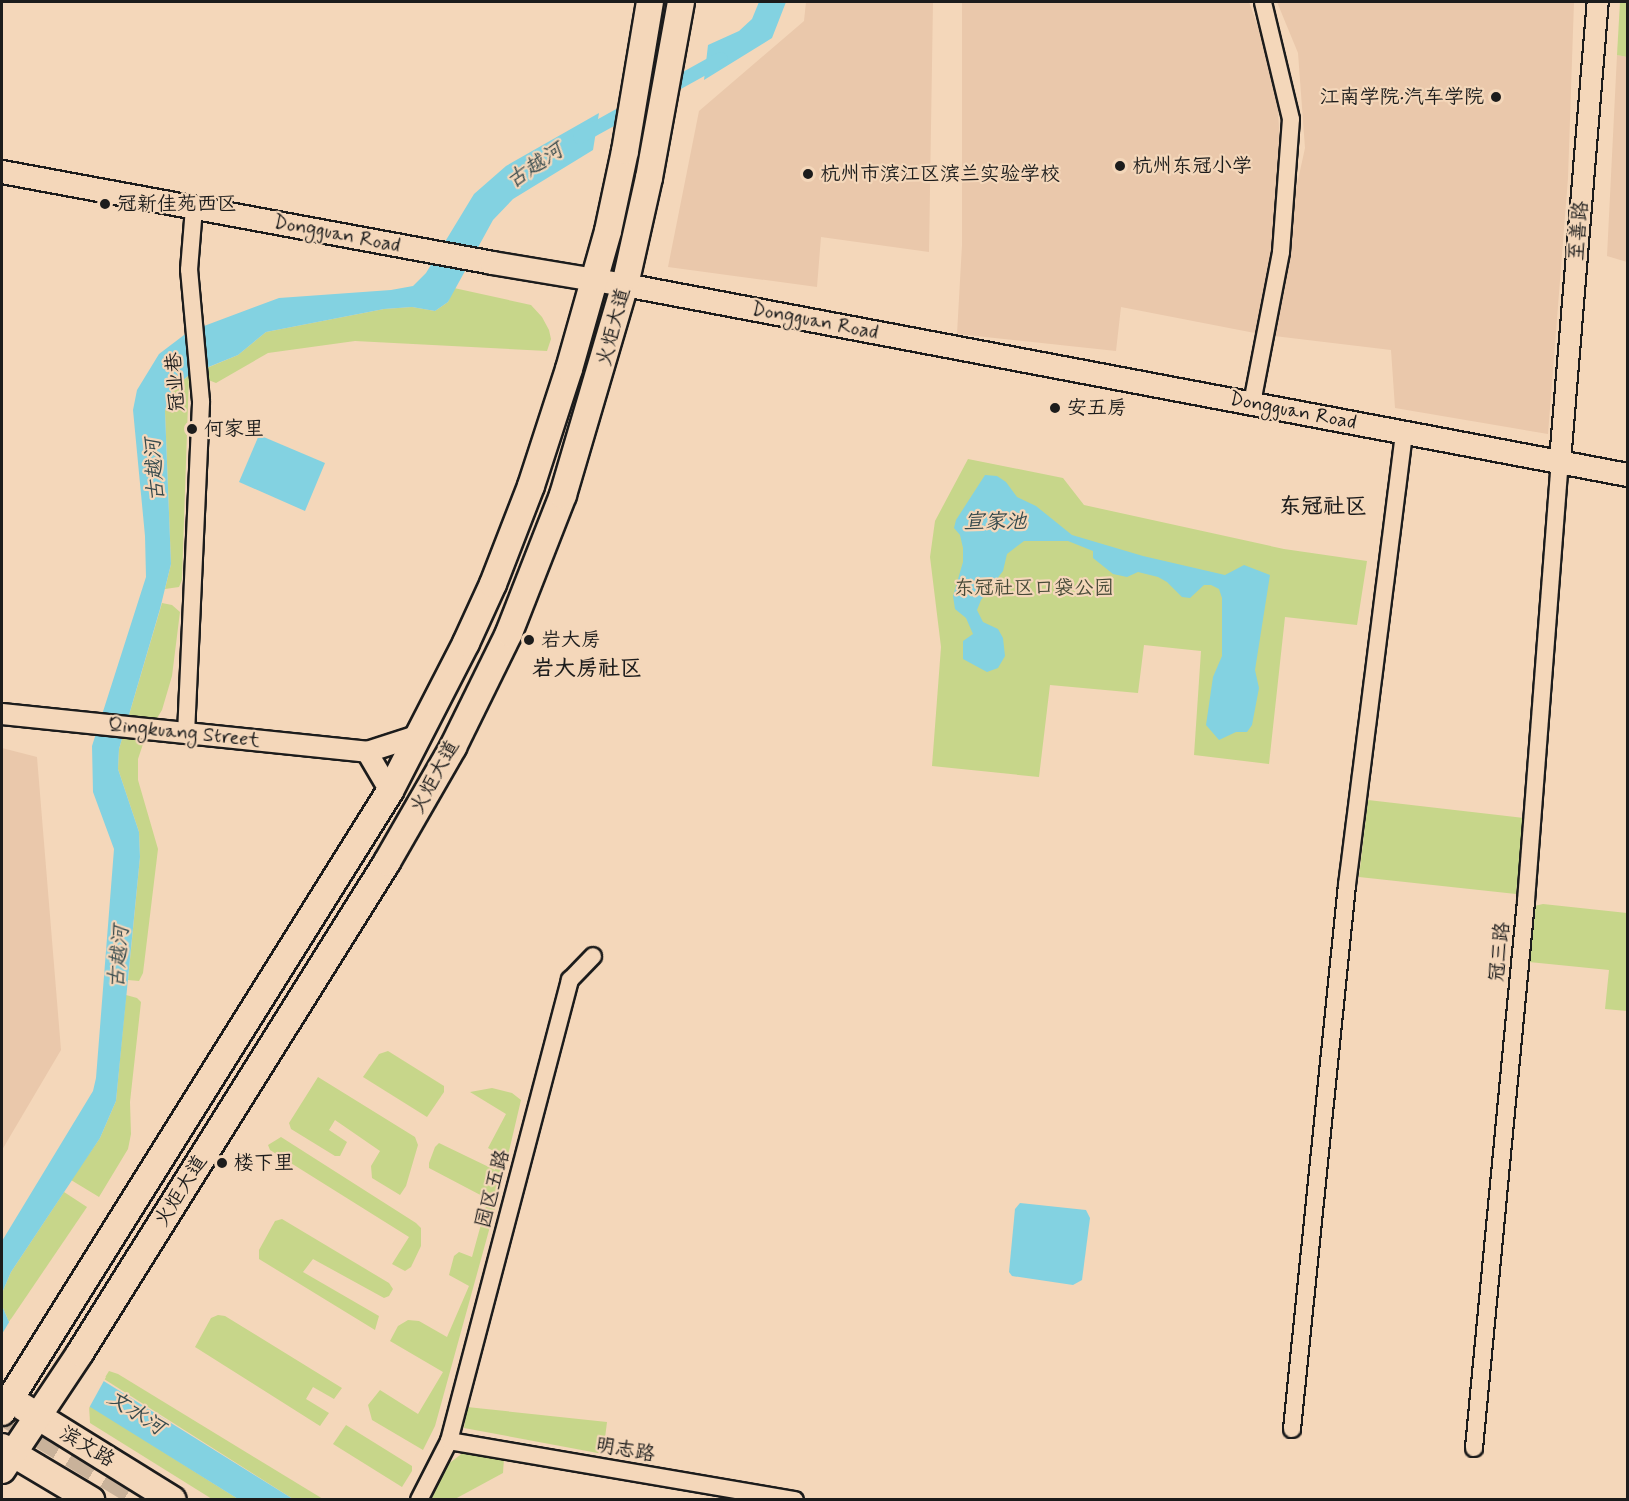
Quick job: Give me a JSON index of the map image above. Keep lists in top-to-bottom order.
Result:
{
  "streets": {
    "main road": ["Dongguan Road", "火炬大道", "滨文路"],
    "street": [
      "至善路",
      "冠业巷",
      "Qingkuang Street",
      "冠三路",
      "园区五路",
      "明志路"
    ]
  },
  "crossings": [
    ["至善路", "Dongguan Road"],
    ["至善路", "冠三路"],
    ["Dongguan Road", "火炬大道"],
    ["Dongguan Road", "冠业巷"],
    ["Dongguan Road", "冠三路"],
    ["火炬大道", "Qingkuang Street"],
    ["火炬大道", "滨文路"],
    ["冠业巷", "Qingkuang Street"],
    ["园区五路", "明志路"]
  ],
  "districts": ["东冠社区", "岩大房社区"],
  "water": ["古越河", "宣家池", "文水河"],
  "parks": ["东冠社区口袋公园"],
  "places": [
    "江南学院·汽车学院",
    "杭州东冠小学",
    "杭州市滨江区滨兰实验学校",
    "冠新佳苑西区",
    "安五房",
    "何家里",
    "岩大房",
    "楼下里"
  ]
}
